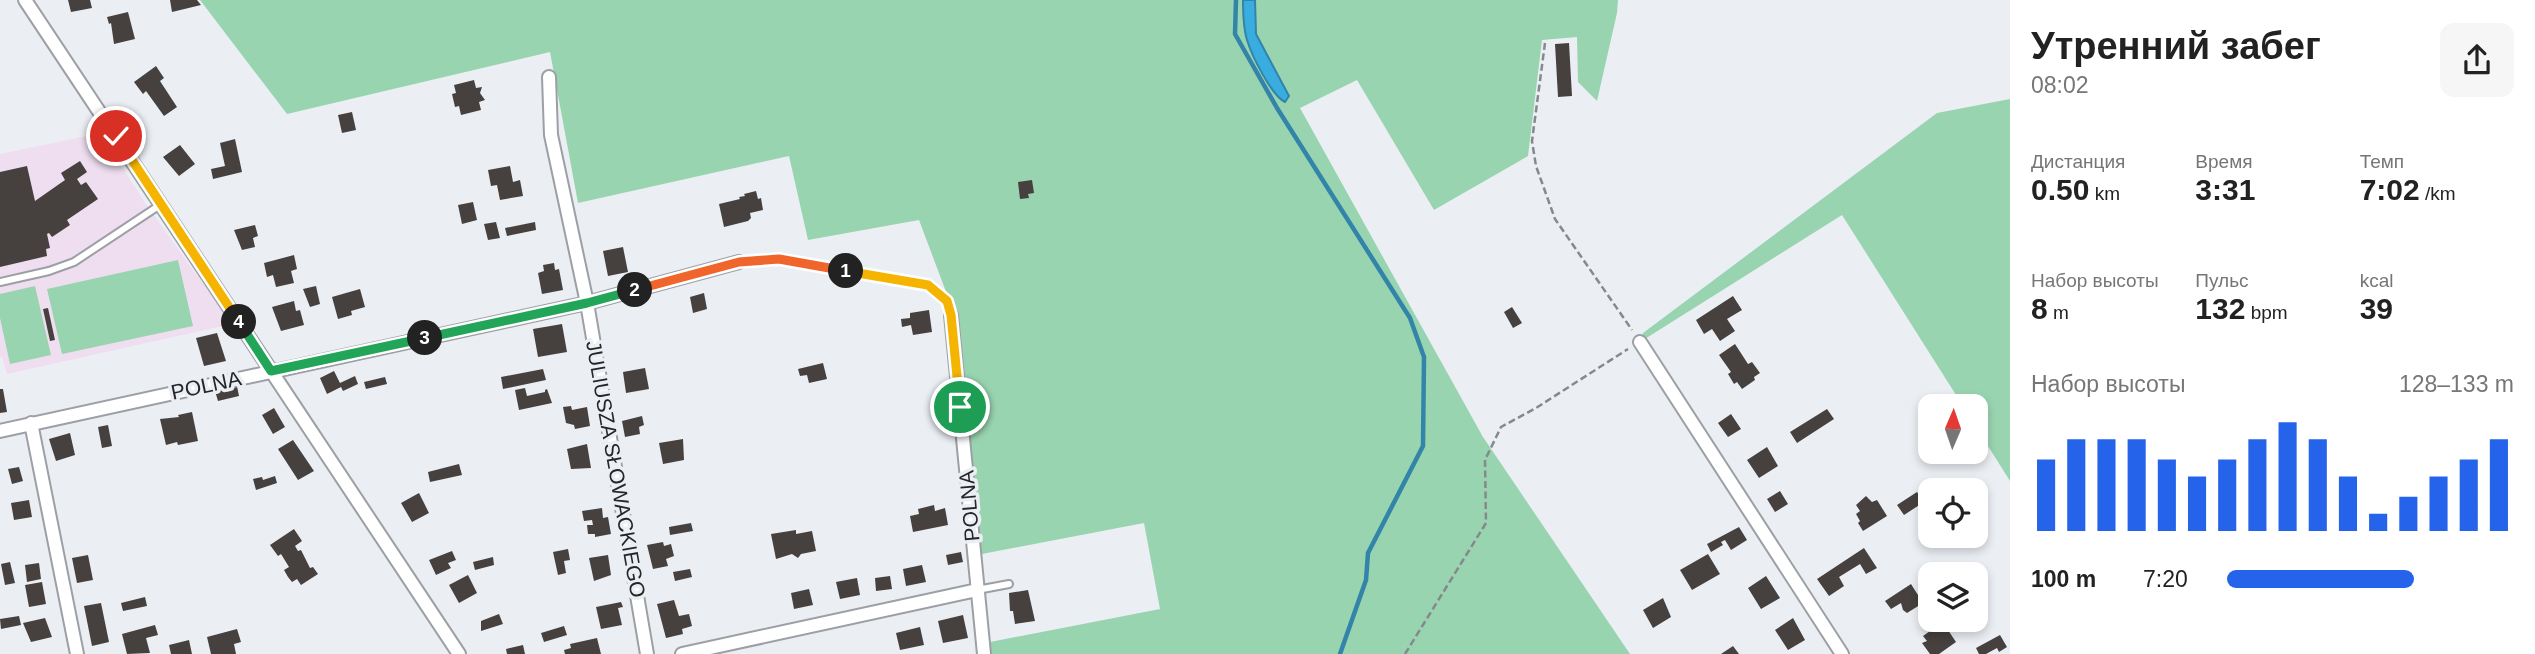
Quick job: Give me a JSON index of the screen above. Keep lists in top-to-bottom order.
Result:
{
  "streets": {
    "street": ["POLNA", "JULIUSZA SŁOWACKIEGO"]
  },
  "crossings": [
    ["POLNA", "JULIUSZA SŁOWACKIEGO"]
  ],
  "north": "top",
  "page": {
    "heading": ["Утренний забег", "08:02"],
    "stats": [
      ["Дистанция", "0.50 km"],
      ["Время", "3:31"],
      ["Темп", "7:02 /km"],
      ["Набор высоты", "8 m"],
      ["Пульс", "132 bpm"],
      ["kcal", "39"]
    ],
    "pins": [
      "1",
      "2",
      "4",
      "3"
    ],
    "chart": ["Набор высоты", "128–133 m"],
    "list": [
      {
        "name": "100 m",
        "note": "7:20"
      }
    ]
  }
}
